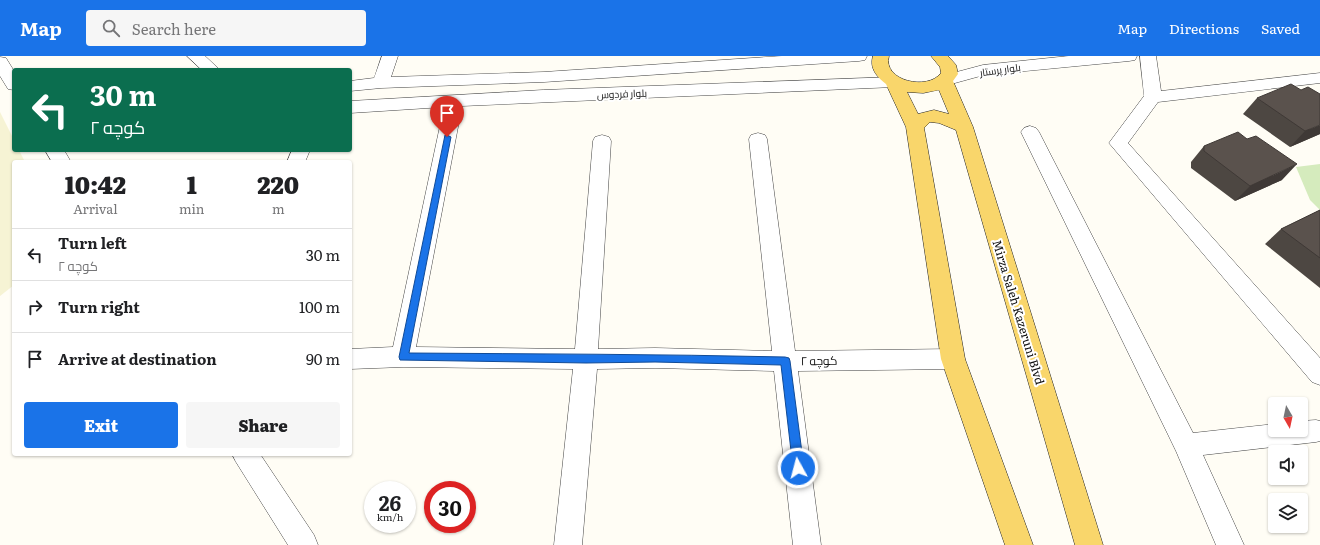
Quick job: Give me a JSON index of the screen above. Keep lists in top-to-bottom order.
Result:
{
  "streets": {
    "main road": ["Mirza Saleh Kazeruni Blvd"],
    "street": ["بلوار پرستار", "بلوار فردوس", "کوچه ۲"]
  },
  "crossings": [
    ["بلوار پرستار", "Mirza Saleh Kazeruni Blvd"]
  ],
  "north": "bottom",
  "page": {
    "header": "Map",
    "search": "Search here",
    "nav": ["Map", "Directions", "Saved"],
    "turn": ["30 m", "کوچه ۲"],
    "eta": [
      "10:42",
      "Arrival",
      "1",
      "min",
      "220",
      "m"
    ],
    "list": [
      {
        "name": "Turn left",
        "note": "کوچه ۲",
        "value": "30 m"
      },
      {
        "name": "Turn right",
        "value": "100 m"
      },
      {
        "name": "Arrive at destination",
        "value": "90 m"
      }
    ],
    "buttons": ["Exit", "Share"],
    "speed": "26 km/h",
    "limit": "30"
  }
}
